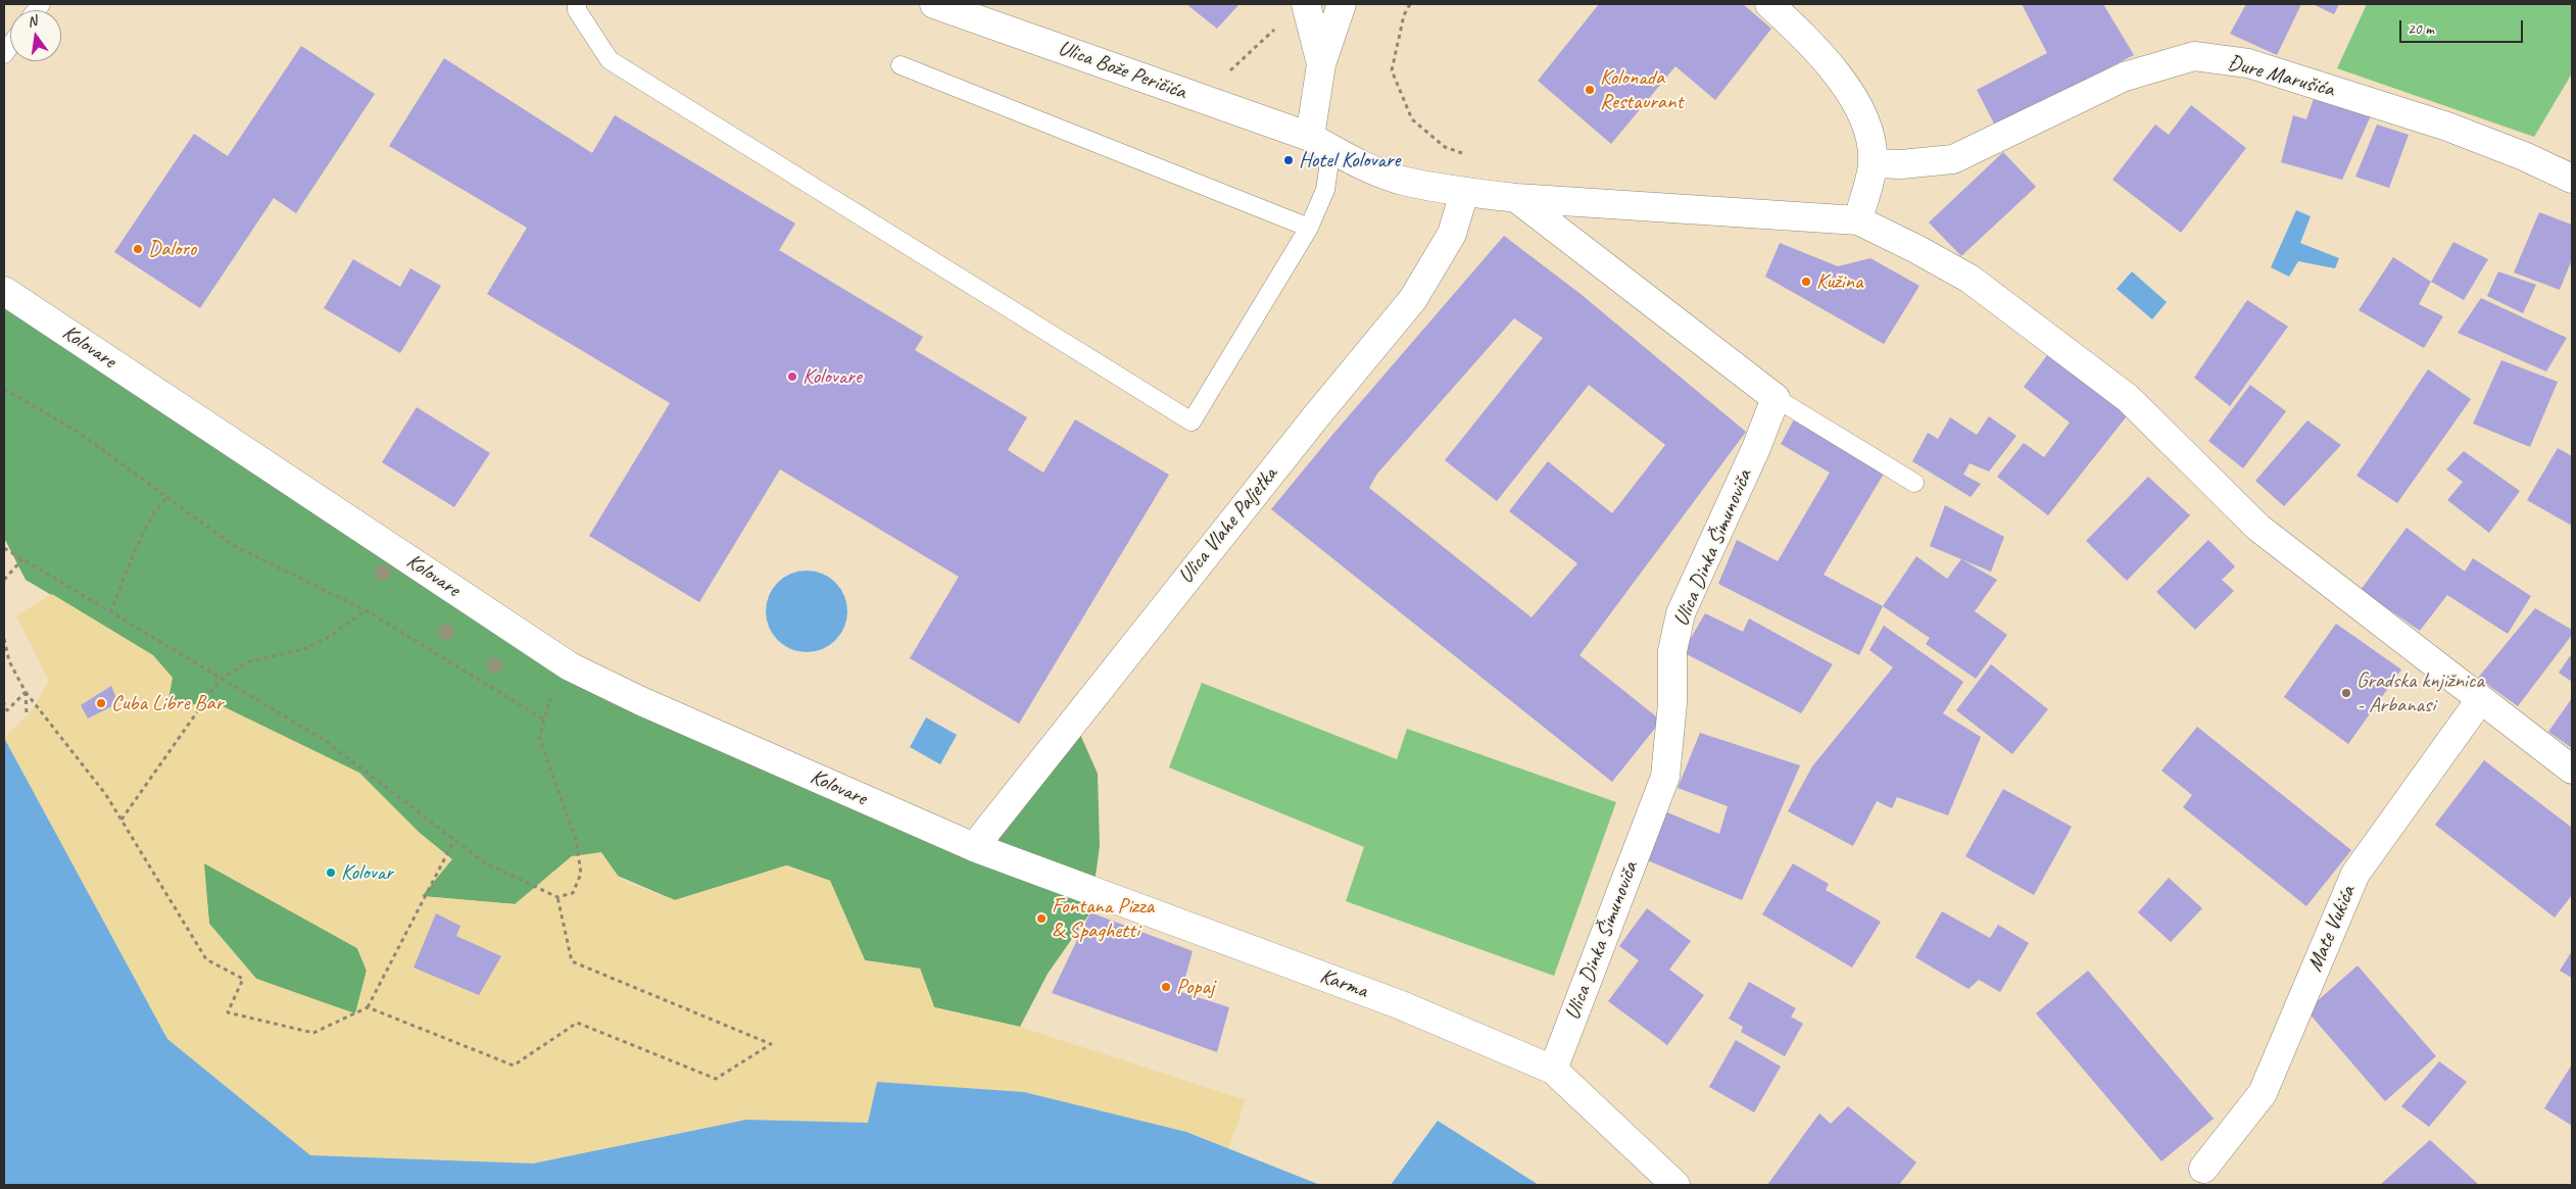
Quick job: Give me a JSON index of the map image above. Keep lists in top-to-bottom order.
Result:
{
  "streets": {
    "street": [
      "Ulica Bože Peričića",
      "Đure Marušića",
      "Kolovare",
      "Ulica Vlahe Paljetka",
      "Ulica Dinka Šimunoviča",
      "Mate Vukića",
      "Karma"
    ]
  },
  "crossings": [
    ["Ulica Bože Peričića", "Ulica Vlahe Paljetka"],
    ["Kolovare", "Ulica Vlahe Paljetka"],
    ["Kolovare", "Karma"],
    ["Ulica Vlahe Paljetka", "Karma"],
    ["Ulica Dinka Šimunoviča", "Karma"]
  ],
  "places": [
    "Kolonada Restaurant",
    "Hotel Kolovare",
    "Daloro",
    "Kužina",
    "Kolovare",
    "Gradska knjižnica - Arbanasi",
    "Cuba Libre Bar",
    "Kolovar",
    "Fontana Pizza & Spaghetti",
    "Popaj"
  ],
  "scale_bar": "20 m",
  "north": "top"
}
